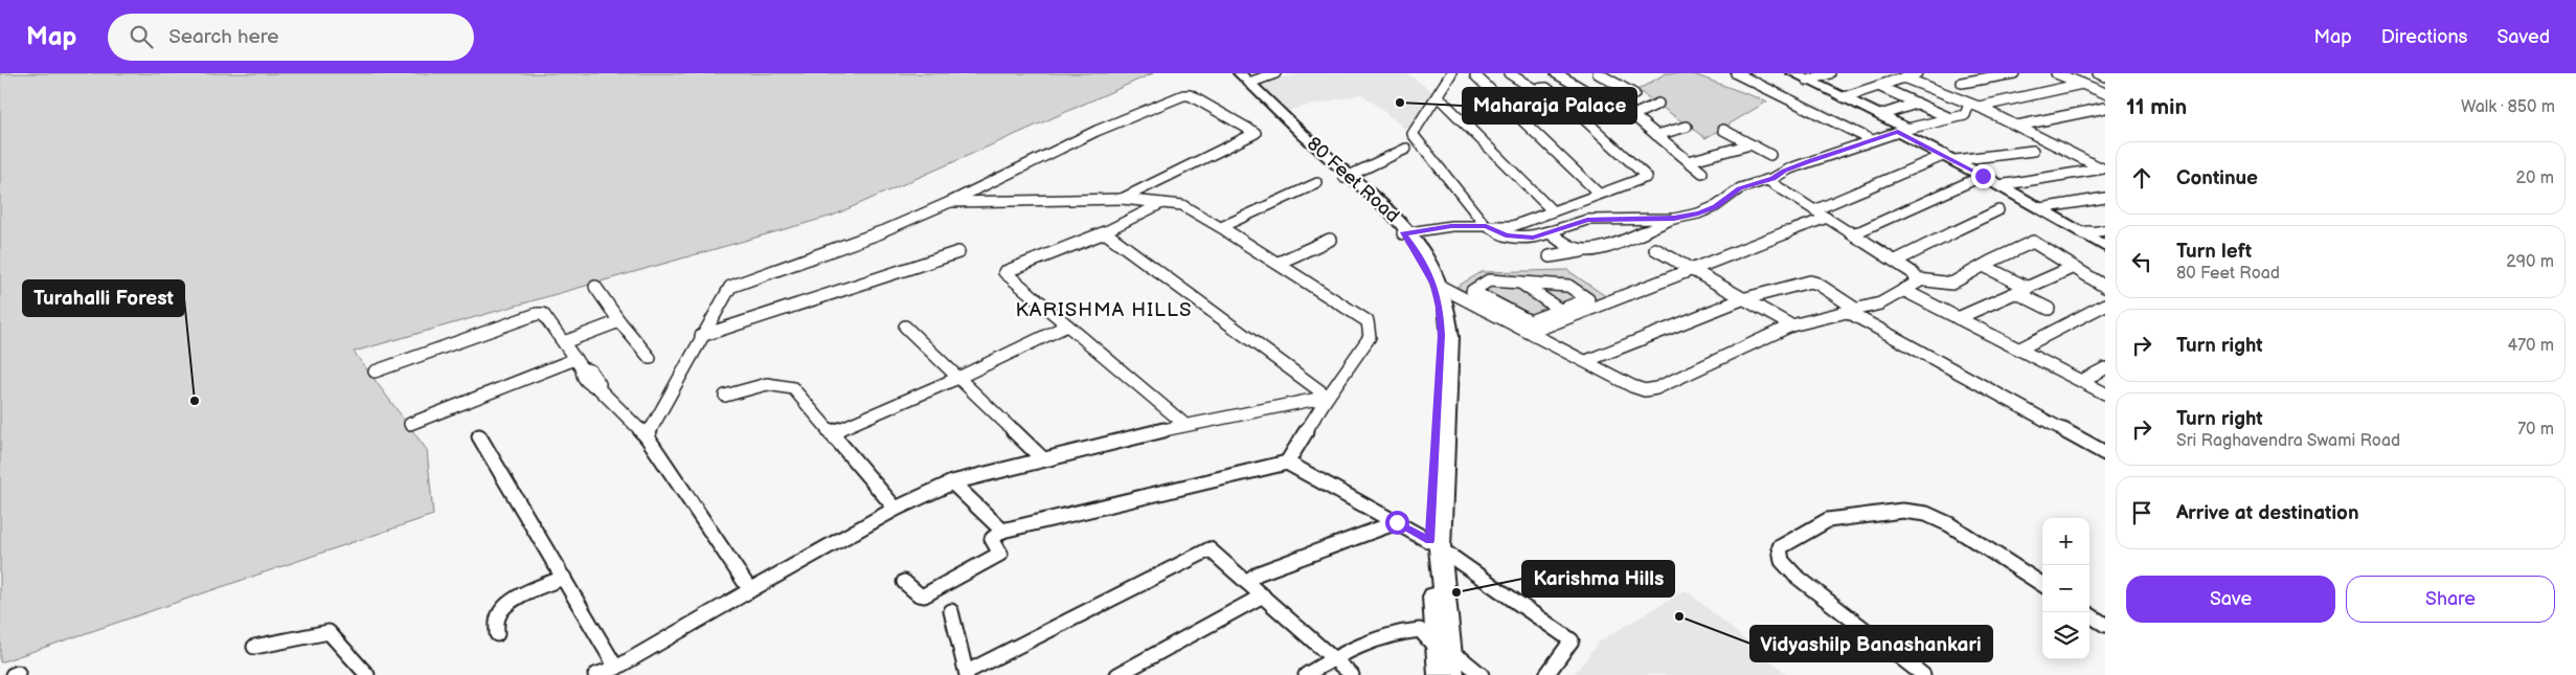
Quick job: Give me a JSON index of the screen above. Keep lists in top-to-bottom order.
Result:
{
  "streets": {
    "main road": ["80 Feet Road"]
  },
  "districts": ["KARISHMA HILLS"],
  "places": [
    "Maharaja Palace",
    "Turahalli Forest",
    "Karishma Hills",
    "Vidyashilp Banashankari"
  ],
  "page": {
    "header": "Map",
    "search": "Search here",
    "nav": ["Map", "Directions", "Saved"],
    "heading": ["11 min", "Walk · 850 m"],
    "list": [
      ["Continue", "20 m"],
      ["Turn left", "80 Feet Road", "290 m"],
      ["Turn right", "470 m"],
      ["Turn right", "Sri Raghavendra Swami Road", "70 m"],
      "Arrive at destination"
    ],
    "map_buttons": ["+", "−"],
    "buttons": ["Save", "Share"]
  }
}
